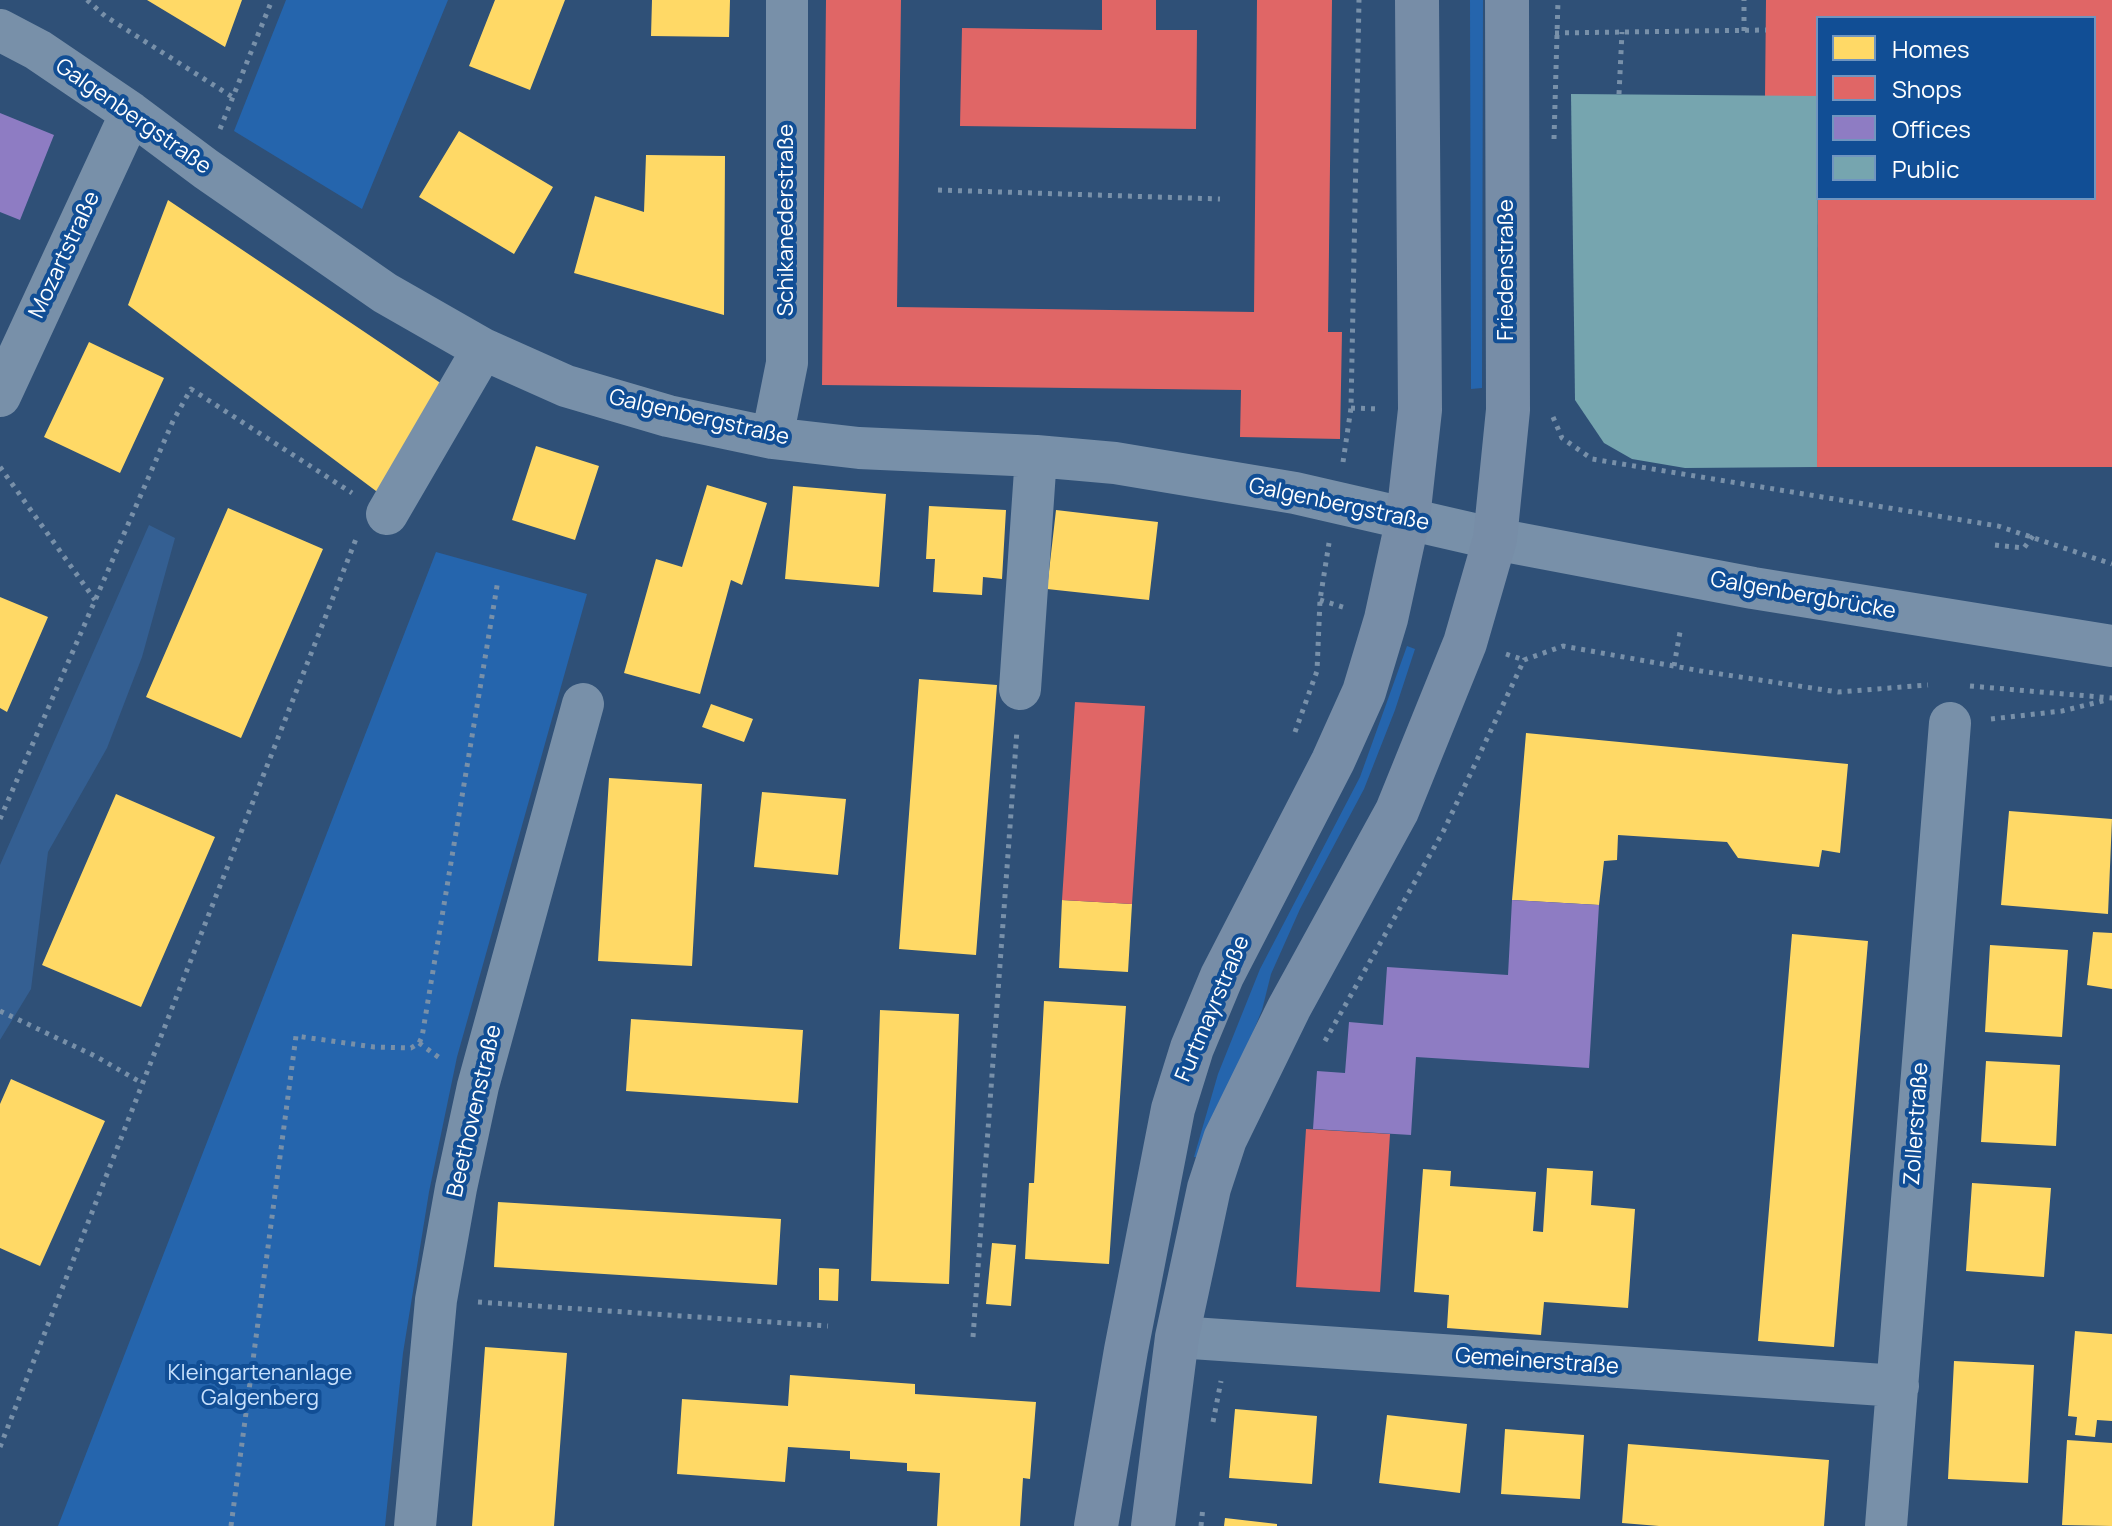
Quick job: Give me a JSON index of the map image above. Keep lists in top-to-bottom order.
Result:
{
  "streets": {
    "main road": ["Friedenstraße", "Furtmayrstraße"],
    "street": [
      "Galgenbergstraße",
      "Schikanederstraße",
      "Mozartstraße",
      "Galgenbergbrücke",
      "Beethovenstraße",
      "Zollerstraße",
      "Gemeinerstraße"
    ]
  },
  "crossings": [
    ["Galgenbergstraße", "Schikanederstraße"],
    ["Galgenbergstraße", "Mozartstraße"],
    ["Galgenbergstraße", "Friedenstraße"],
    ["Galgenbergstraße", "Galgenbergbrücke"],
    ["Galgenbergstraße", "Furtmayrstraße"],
    ["Friedenstraße", "Galgenbergbrücke"],
    ["Zollerstraße", "Gemeinerstraße"]
  ],
  "parks": ["Kleingartenanlage Galgenberg"],
  "legend": [
    "Homes",
    "Shops",
    "Offices",
    "Public"
  ]
}
